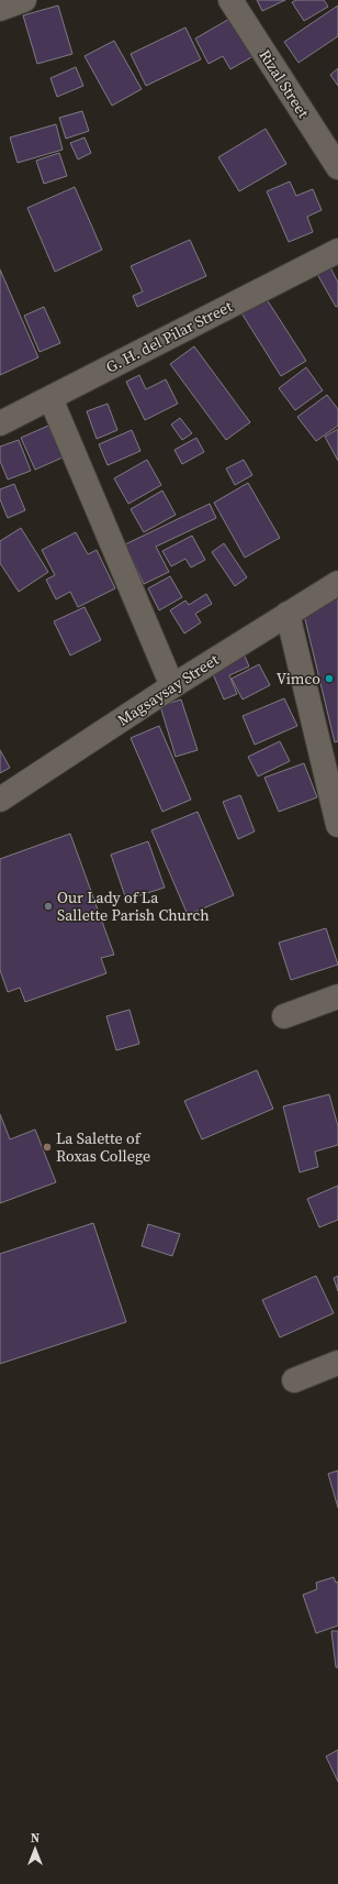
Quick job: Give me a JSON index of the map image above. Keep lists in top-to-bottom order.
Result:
{
  "streets": {
    "street": ["Rizal Street", "G. H. del Pilar Street", "Magsaysay Street"]
  },
  "places": ["Vimco", "Our Lady of La Sallette Parish Church", "La Salette of Roxas College"],
  "north": "top"
}
